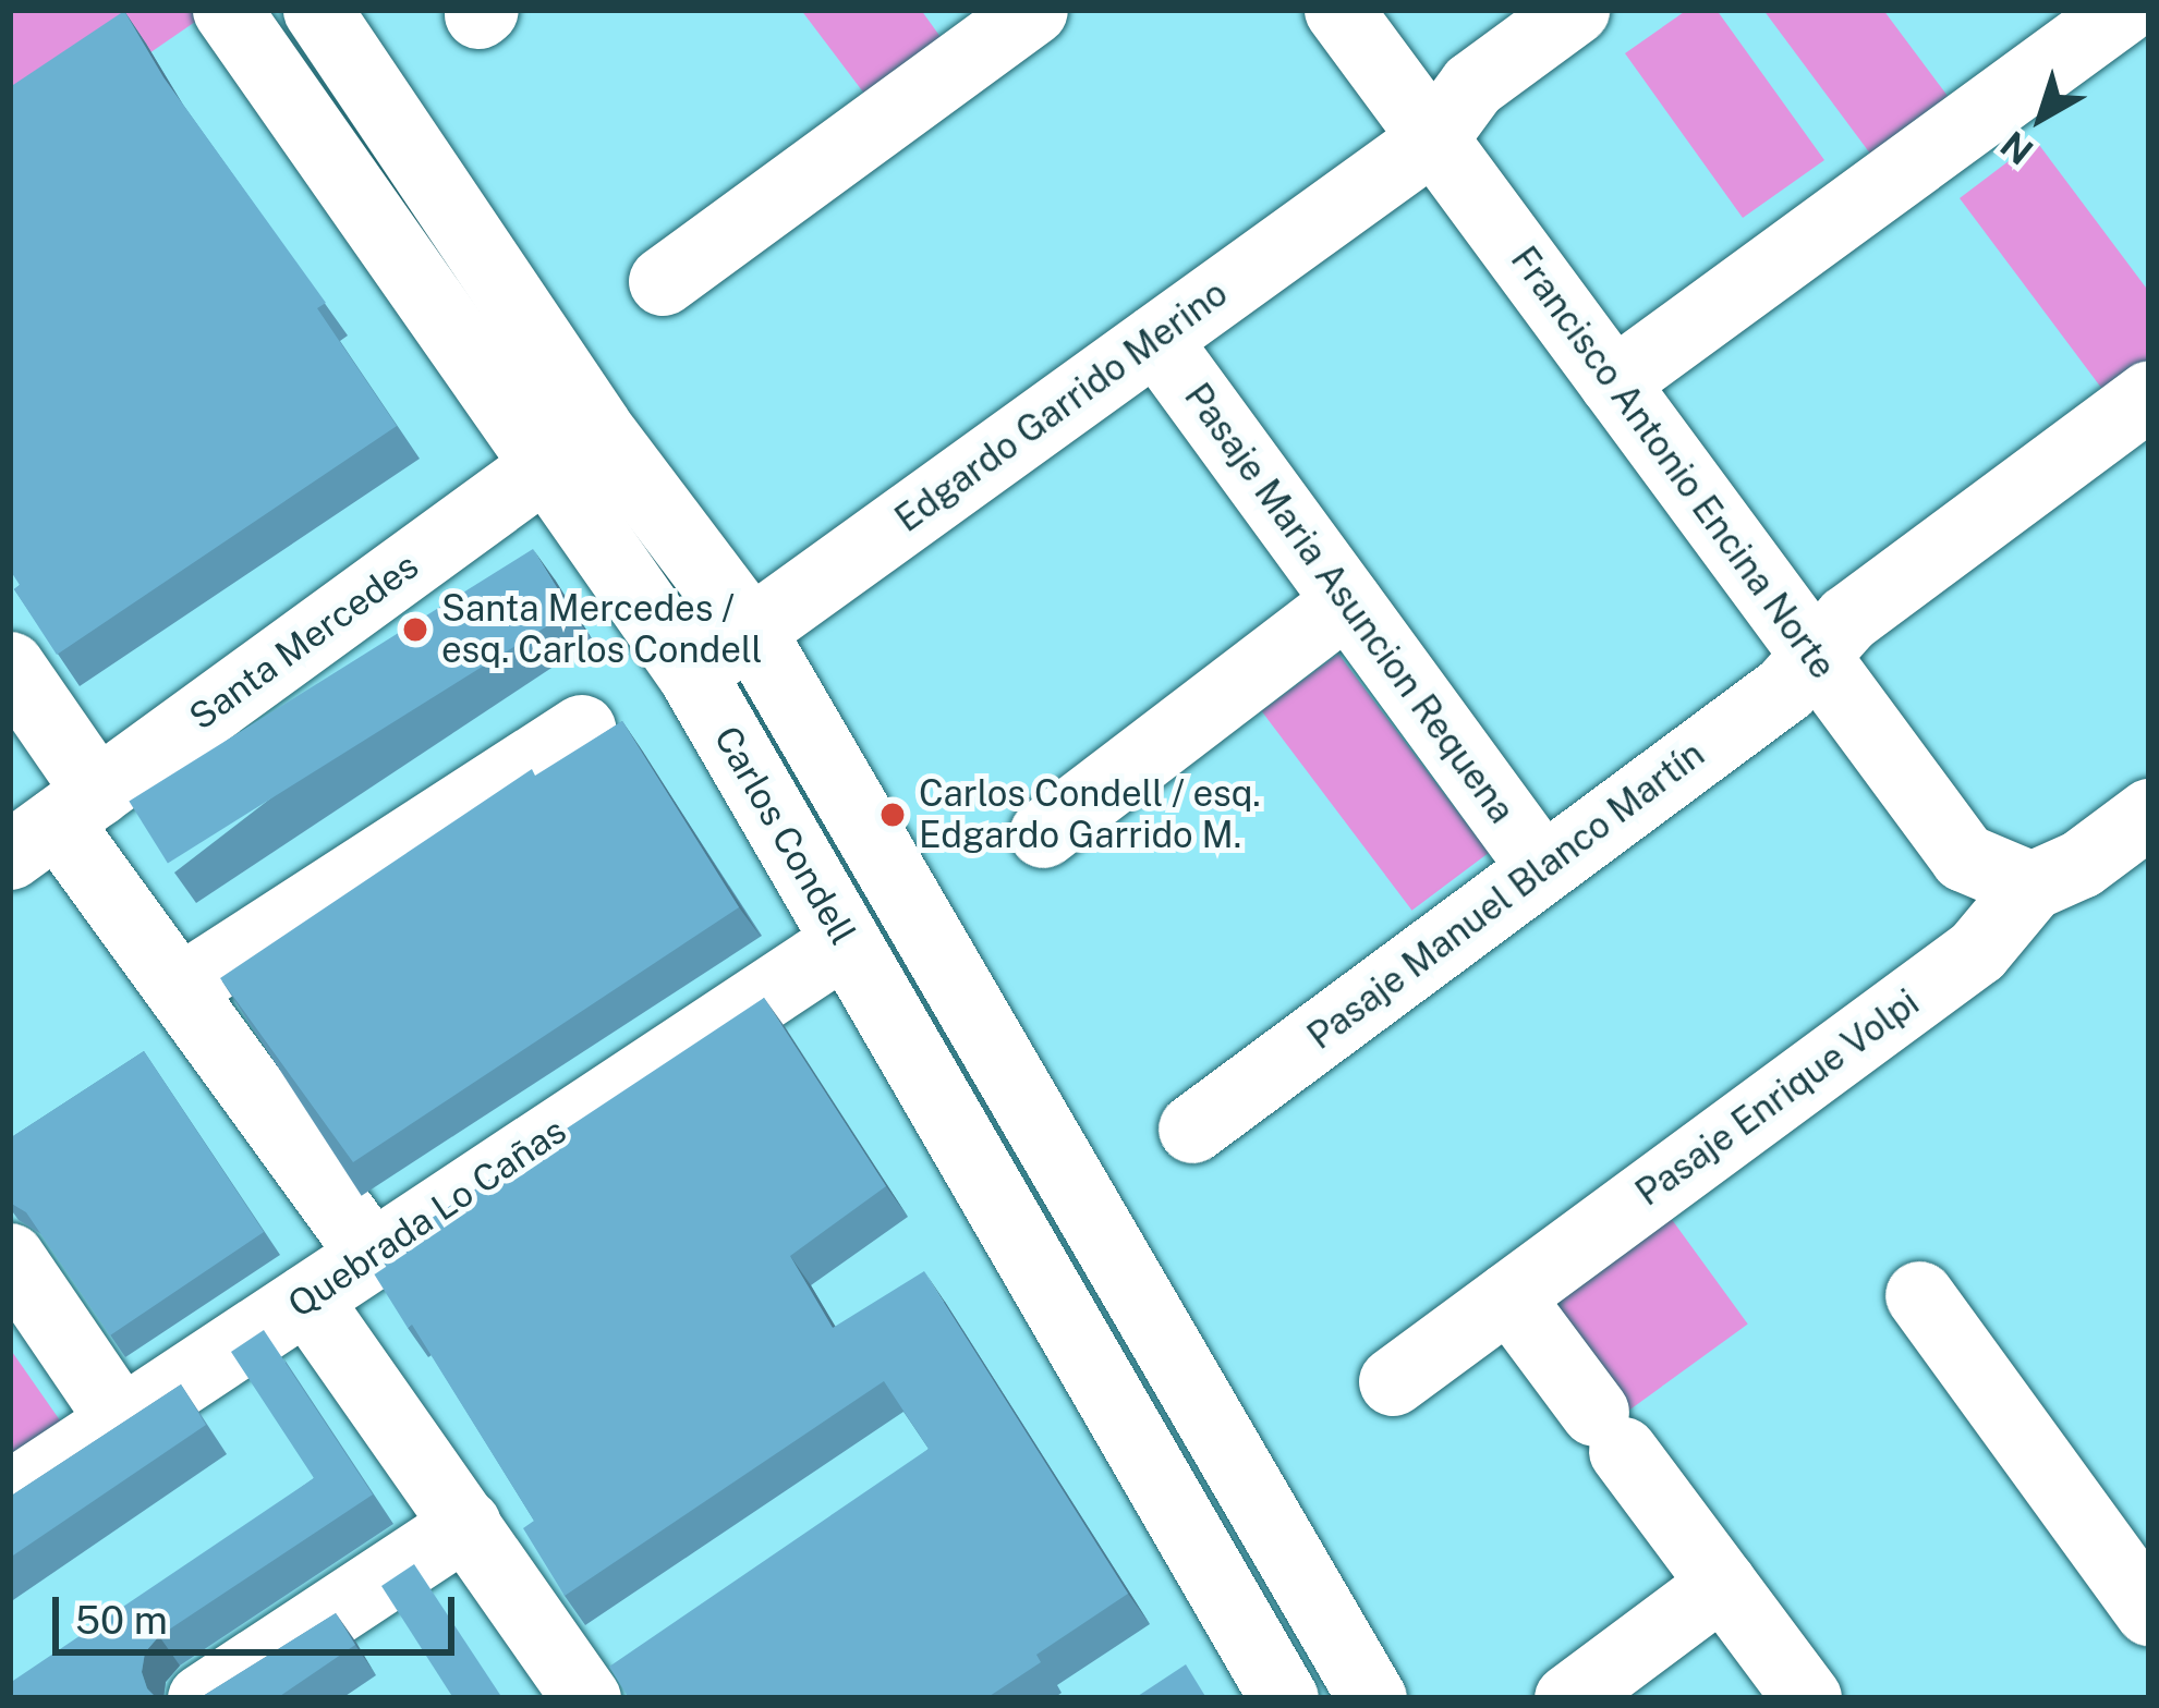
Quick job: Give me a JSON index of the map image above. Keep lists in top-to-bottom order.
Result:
{
  "streets": {
    "street": [
      "Edgardo Garrido Merino",
      "Francisco Antonio Encina Norte",
      "Pasaje Maria Asuncion Requena",
      "Santa Mercedes",
      "Carlos Condell",
      "Pasaje Manuel Blanco Martín",
      "Pasaje Enrique Volpi",
      "Quebrada Lo Cañas"
    ]
  },
  "crossings": [
    ["Edgardo Garrido Merino", "Francisco Antonio Encina Norte"],
    ["Edgardo Garrido Merino", "Pasaje Maria Asuncion Requena"],
    ["Edgardo Garrido Merino", "Carlos Condell"],
    ["Francisco Antonio Encina Norte", "Pasaje Manuel Blanco Martín"],
    ["Francisco Antonio Encina Norte", "Pasaje Enrique Volpi"],
    ["Pasaje Maria Asuncion Requena", "Pasaje Manuel Blanco Martín"],
    ["Santa Mercedes", "Carlos Condell"],
    ["Carlos Condell", "Quebrada Lo Cañas"]
  ],
  "places": ["Santa Mercedes / esq. Carlos Condell", "Carlos Condell / esq. Edgardo Garrido M."],
  "scale_bar": "50 m",
  "north": "bottom left"
}
